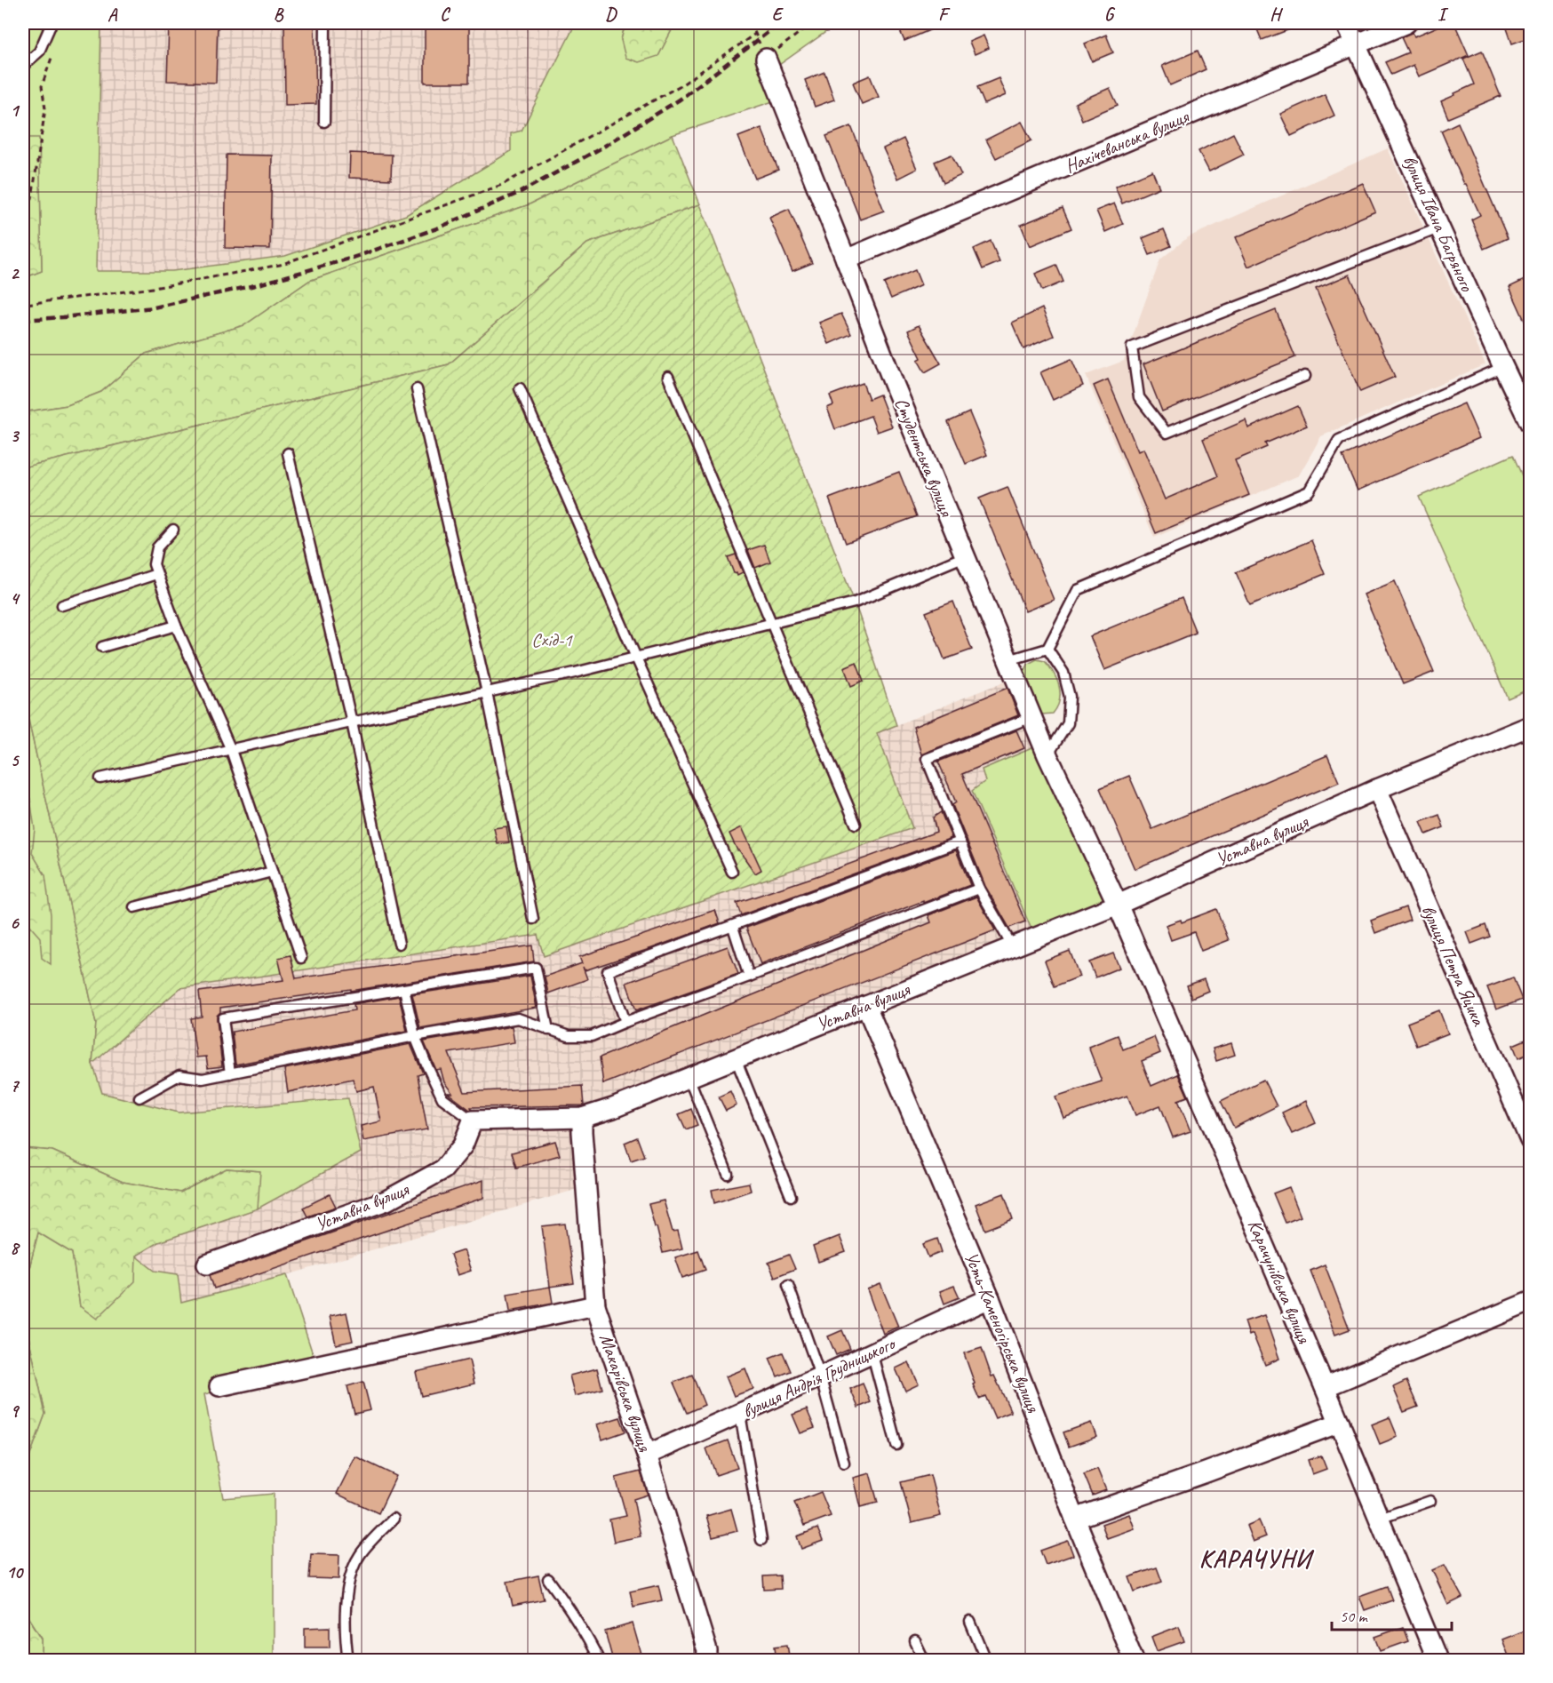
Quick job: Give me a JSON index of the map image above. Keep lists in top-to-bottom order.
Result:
{
  "streets": {
    "street": [
      "Нахічеванська вулиця",
      "вулиця Івана Багряного",
      "Студентська вулиця",
      "Уставна вулиця",
      "вулиця Петра Яцика",
      "Карачунівська вулиця",
      "Усть-Каменогірська вулиця",
      "вулиця Андрія Грудницького",
      "Макарівська вулиця"
    ]
  },
  "crossings": [
    ["Нахічеванська вулиця", "вулиця Івана Багряного"],
    ["Нахічеванська вулиця", "Студентська вулиця"],
    ["Студентська вулиця", "Уставна вулиця"],
    ["Студентська вулиця", "Карачунівська вулиця"],
    ["Уставна вулиця", "вулиця Петра Яцика"],
    ["Уставна вулиця", "Карачунівська вулиця"],
    ["Уставна вулиця", "Усть-Каменогірська вулиця"],
    ["Уставна вулиця", "Макарівська вулиця"],
    ["Усть-Каменогірська вулиця", "вулиця Андрія Грудницького"],
    ["вулиця Андрія Грудницького", "Макарівська вулиця"]
  ],
  "districts": ["КАРАЧУНИ"],
  "parks": ["Схід-1"],
  "scale_bar": "50 m",
  "grid": {
    "columns": [
      "A",
      "B",
      "C",
      "D",
      "E",
      "F",
      "G",
      "H",
      "I"
    ],
    "rows": [
      "1",
      "2",
      "3",
      "4",
      "5",
      "6",
      "7",
      "8",
      "9",
      "10"
    ]
  }
}
